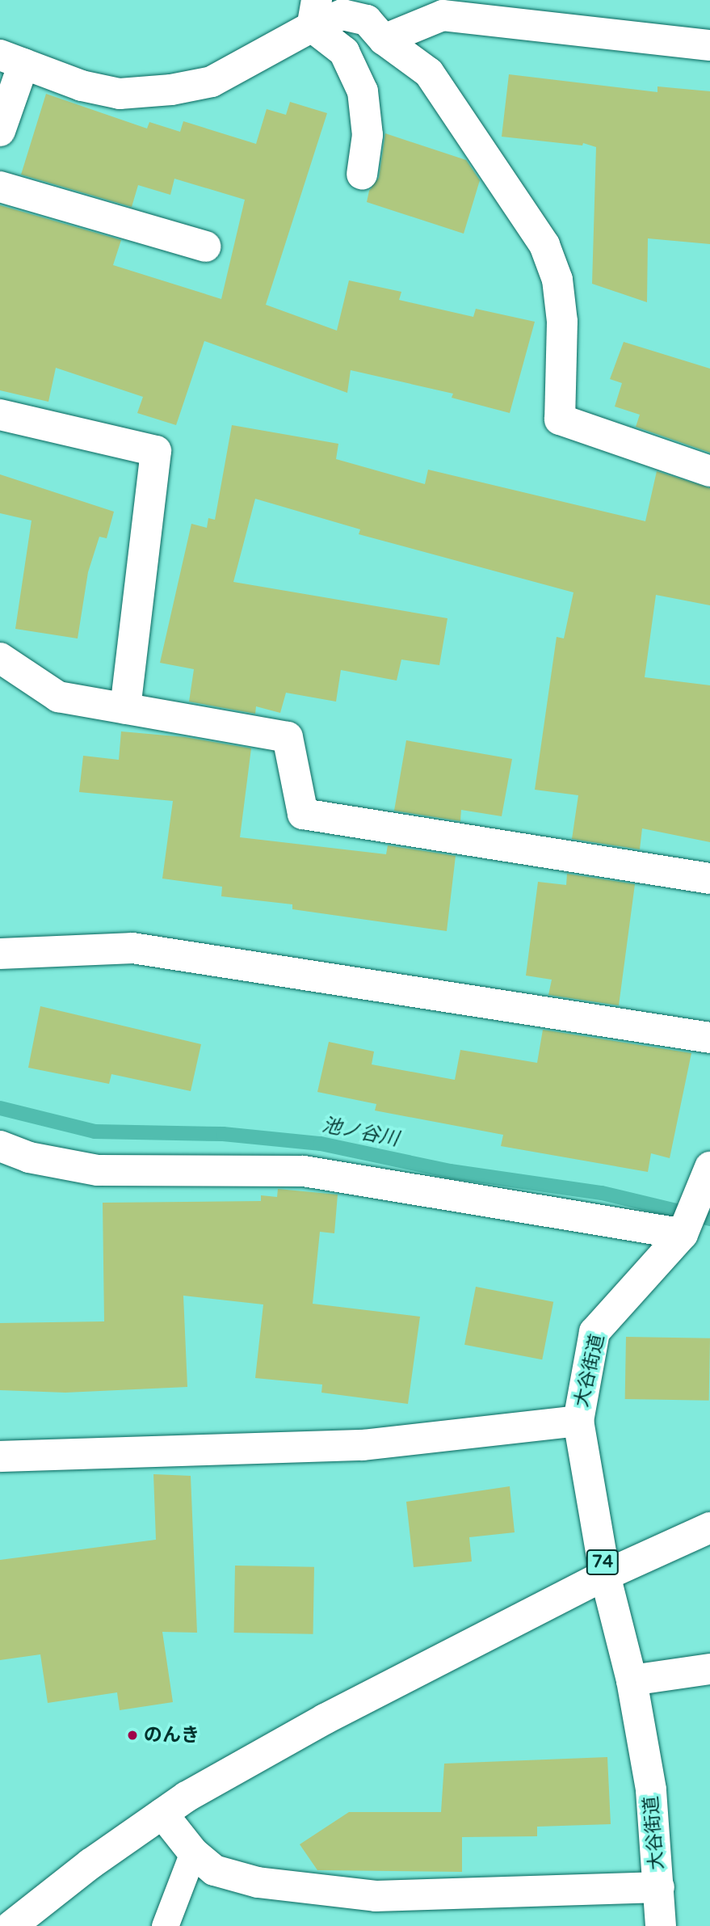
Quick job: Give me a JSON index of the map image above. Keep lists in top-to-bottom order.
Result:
{
  "streets": {
    "street": ["大谷街道", "74"]
  },
  "crossings": [
    ["大谷街道", "74"]
  ],
  "water": ["池ノ谷川"],
  "places": ["のんき"]
}
